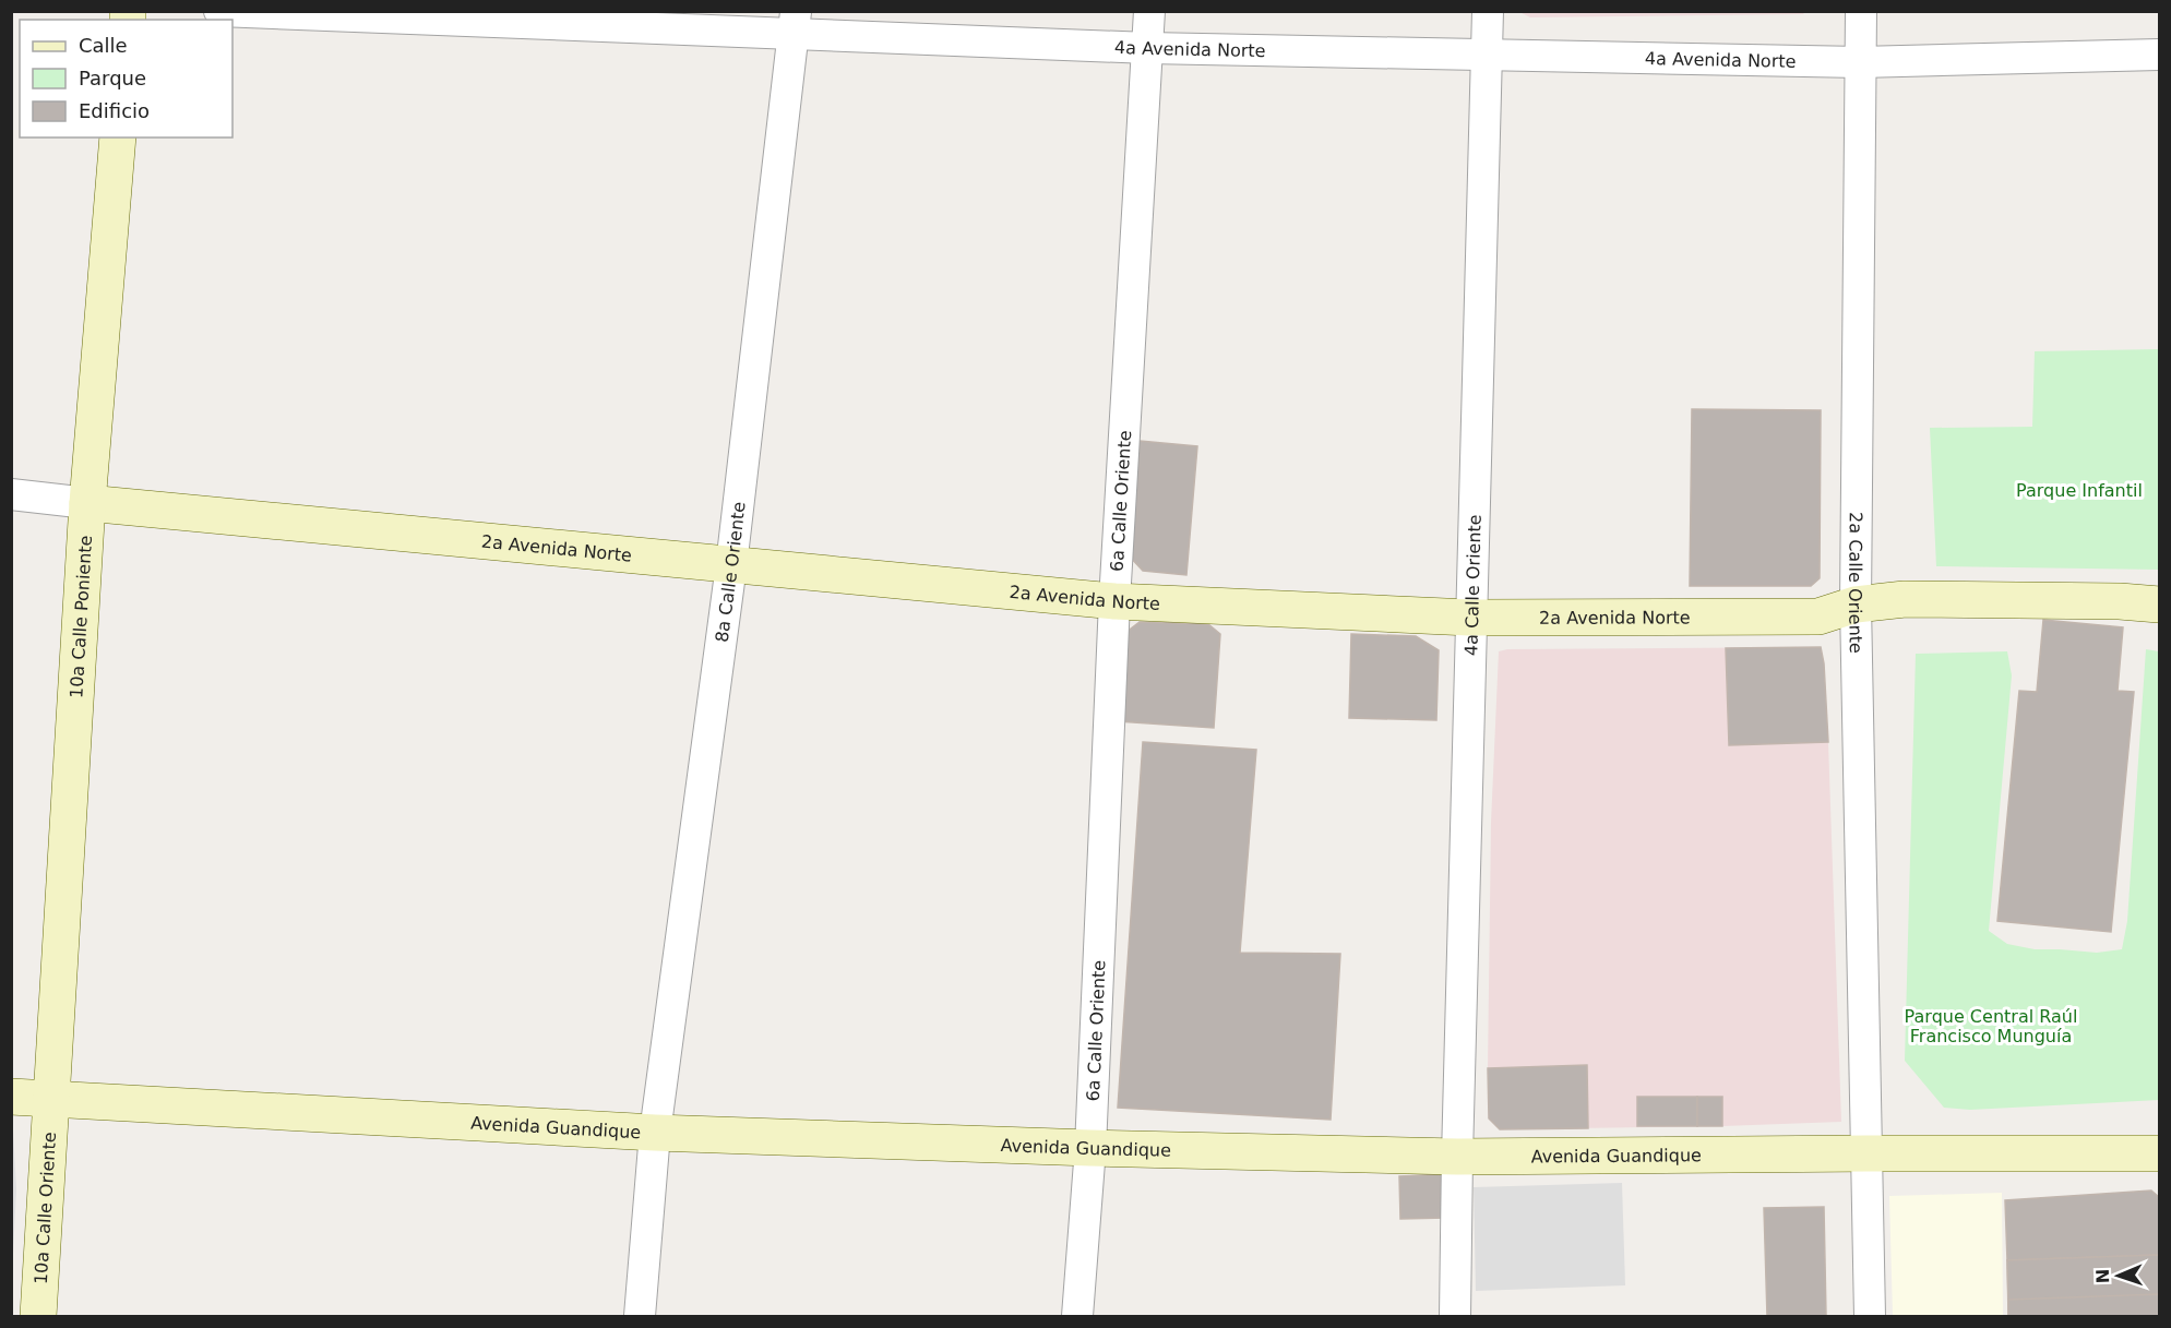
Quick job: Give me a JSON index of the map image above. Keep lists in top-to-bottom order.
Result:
{
  "streets": {
    "street": [
      "4a Avenida Norte",
      "6a Calle Oriente",
      "2a Avenida Norte",
      "8a Calle Oriente",
      "2a Calle Oriente",
      "4a Calle Oriente",
      "10a Calle Poniente",
      "Avenida Guandique",
      "10a Calle Oriente"
    ]
  },
  "crossings": [
    ["4a Avenida Norte", "6a Calle Oriente"],
    ["4a Avenida Norte", "8a Calle Oriente"],
    ["4a Avenida Norte", "2a Calle Oriente"],
    ["4a Avenida Norte", "4a Calle Oriente"],
    ["6a Calle Oriente", "2a Avenida Norte"],
    ["6a Calle Oriente", "Avenida Guandique"],
    ["2a Avenida Norte", "8a Calle Oriente"],
    ["2a Avenida Norte", "2a Calle Oriente"],
    ["2a Avenida Norte", "4a Calle Oriente"],
    ["2a Avenida Norte", "10a Calle Poniente"],
    ["8a Calle Oriente", "Avenida Guandique"],
    ["2a Calle Oriente", "Avenida Guandique"],
    ["4a Calle Oriente", "Avenida Guandique"],
    ["10a Calle Poniente", "Avenida Guandique"],
    ["10a Calle Poniente", "10a Calle Oriente"],
    ["Avenida Guandique", "10a Calle Oriente"]
  ],
  "parks": ["Parque Infantil", "Parque Central Raúl Francisco Munguía"],
  "legend": ["Calle", "Parque", "Edificio"],
  "north": "left"
}
